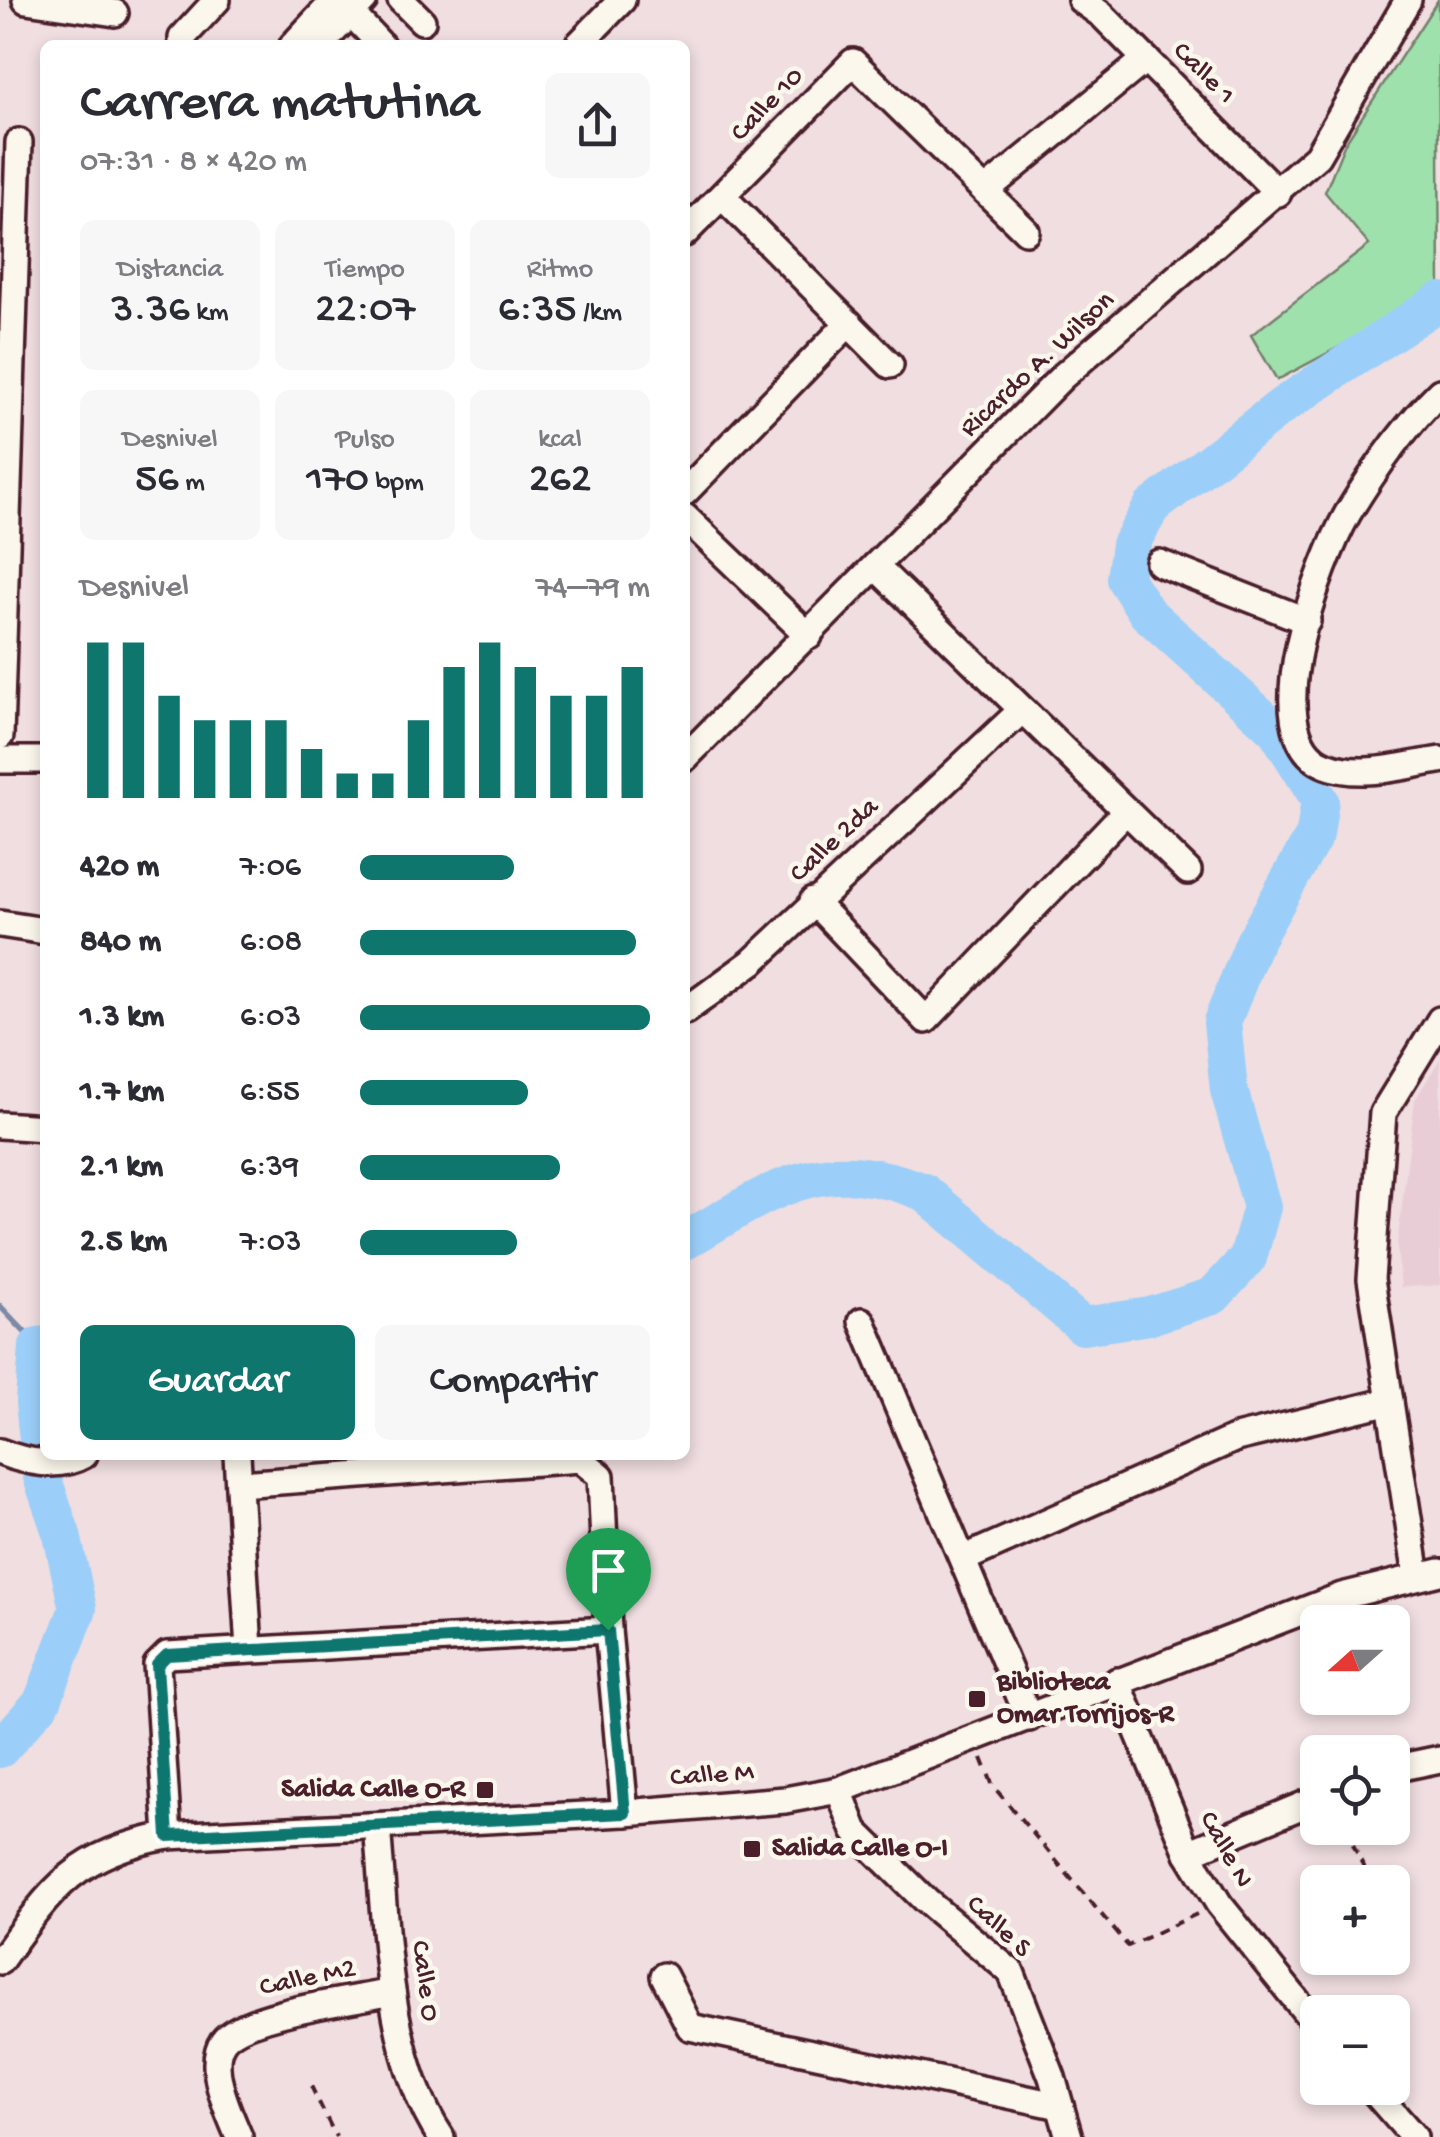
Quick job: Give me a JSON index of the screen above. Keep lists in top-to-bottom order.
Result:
{
  "streets": {
    "street": [
      "Calle 1",
      "Calle 10",
      "Ricardo A. Wilson",
      "Calle 2da",
      "Calle M",
      "Calle N",
      "Calle S",
      "Calle M2",
      "Calle O"
    ]
  },
  "crossings": [
    ["Calle 1", "Ricardo A. Wilson"],
    ["Calle M", "Calle N"],
    ["Calle M", "Calle S"],
    ["Calle M", "Calle O"],
    ["Calle M2", "Calle O"]
  ],
  "places": {
    "transit": ["Biblioteca Omar Torrijos-R", "Salida Calle O-R", "Salida Calle O-I"]
  },
  "north": "left",
  "page": {
    "heading": ["Carrera matutina", "07:31 · 8 × 420 m"],
    "stats": [
      ["Distancia", "3.36 km"],
      ["Tiempo", "22:07"],
      ["Ritmo", "6:35 /km"],
      ["Desnivel", "56 m"],
      ["Pulso", "170 bpm"],
      ["kcal", "262"]
    ],
    "chart": ["Desnivel", "74–79 m"],
    "list": [
      {
        "name": "420 m",
        "note": "7:06"
      },
      {
        "name": "840 m",
        "note": "6:08"
      },
      {
        "name": "1.3 km",
        "note": "6:03"
      },
      {
        "name": "1.7 km",
        "note": "6:55"
      },
      {
        "name": "2.1 km",
        "note": "6:39"
      },
      {
        "name": "2.5 km",
        "note": "7:03"
      }
    ],
    "buttons": ["Guardar", "Compartir"],
    "map_buttons": ["+", "−"]
  }
}
